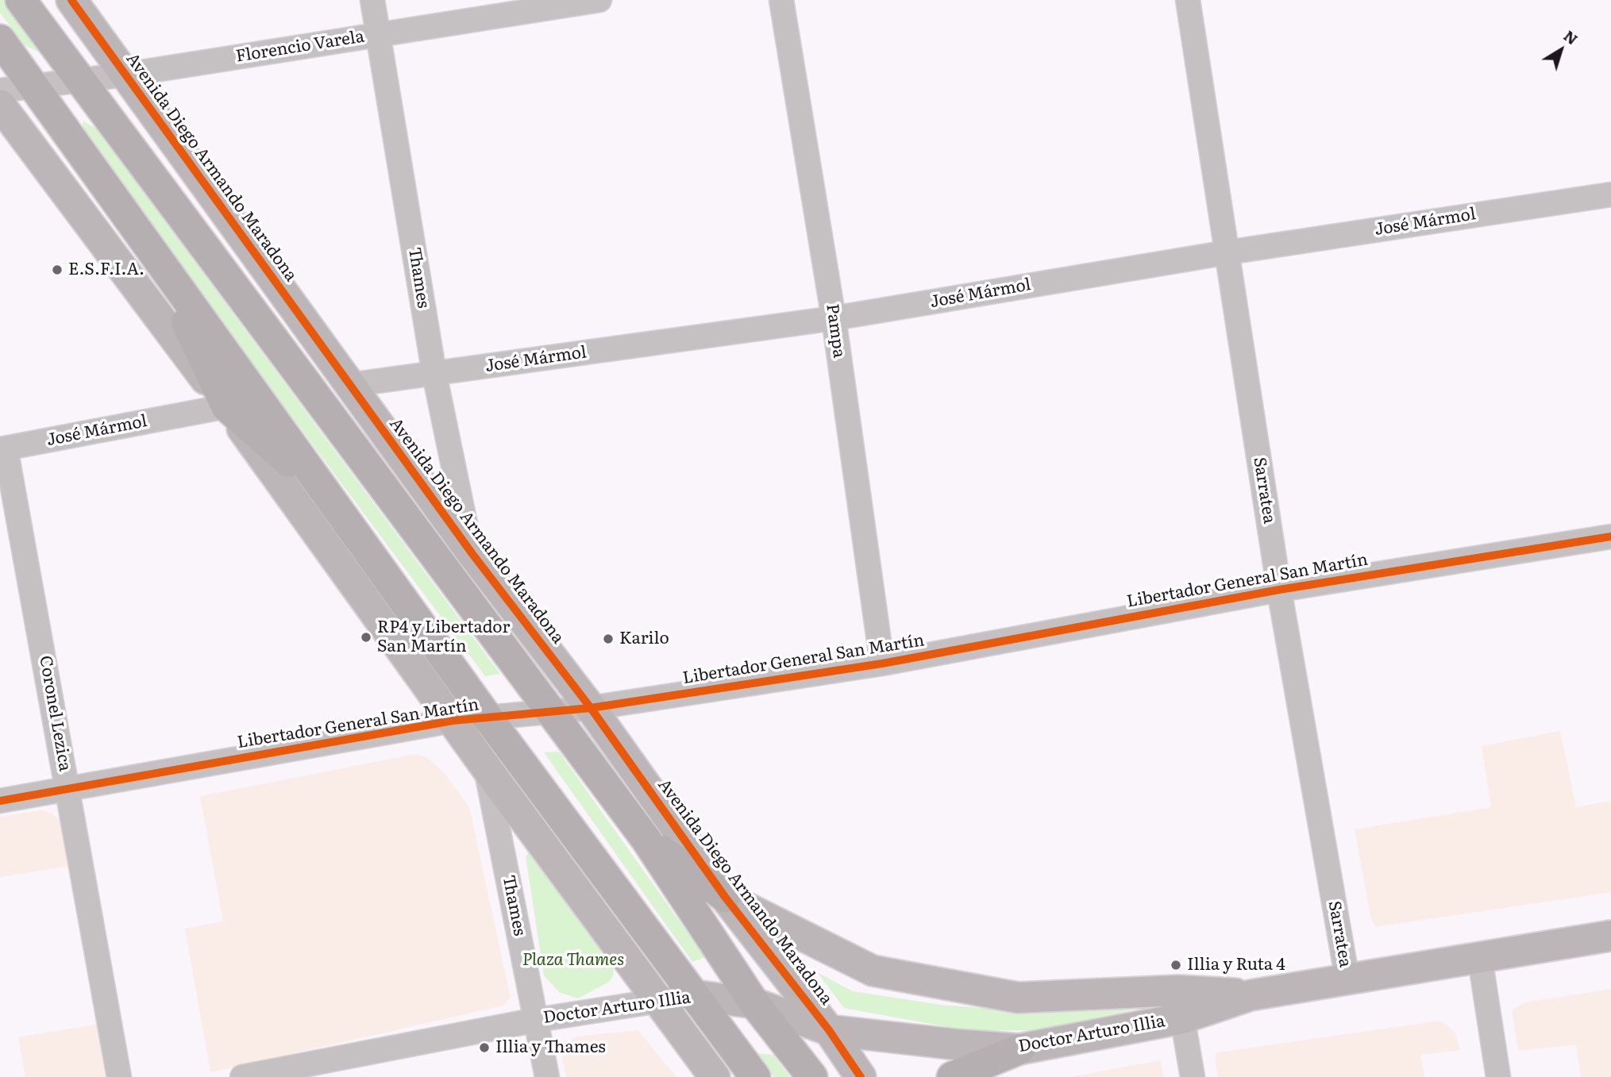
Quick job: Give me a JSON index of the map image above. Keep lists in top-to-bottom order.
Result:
{
  "streets": {
    "street": [
      "Florencio Varela",
      "Avenida Diego Armando Maradona",
      "José Mármol",
      "Thames",
      "Pampa",
      "Sarratea",
      "Libertador General San Martín",
      "Coronel Lezica",
      "Doctor Arturo Illia"
    ]
  },
  "crossings": [
    ["Florencio Varela", "Avenida Diego Armando Maradona"],
    ["Florencio Varela", "Thames"],
    ["Avenida Diego Armando Maradona", "José Mármol"],
    ["Avenida Diego Armando Maradona", "Thames"],
    ["Avenida Diego Armando Maradona", "Libertador General San Martín"],
    ["Avenida Diego Armando Maradona", "Doctor Arturo Illia"],
    ["José Mármol", "Thames"],
    ["José Mármol", "Pampa"],
    ["José Mármol", "Sarratea"],
    ["José Mármol", "Coronel Lezica"],
    ["Thames", "Doctor Arturo Illia"],
    ["Pampa", "Libertador General San Martín"],
    ["Sarratea", "Libertador General San Martín"],
    ["Sarratea", "Doctor Arturo Illia"],
    ["Libertador General San Martín", "Coronel Lezica"]
  ],
  "parks": ["Plaza Thames"],
  "places": [
    "E.S.F.I.A.",
    "RP4 y Libertador San Martín",
    "Karilo",
    "Illia y Ruta 4",
    "Illia y Thames"
  ],
  "north": "top right"
}
